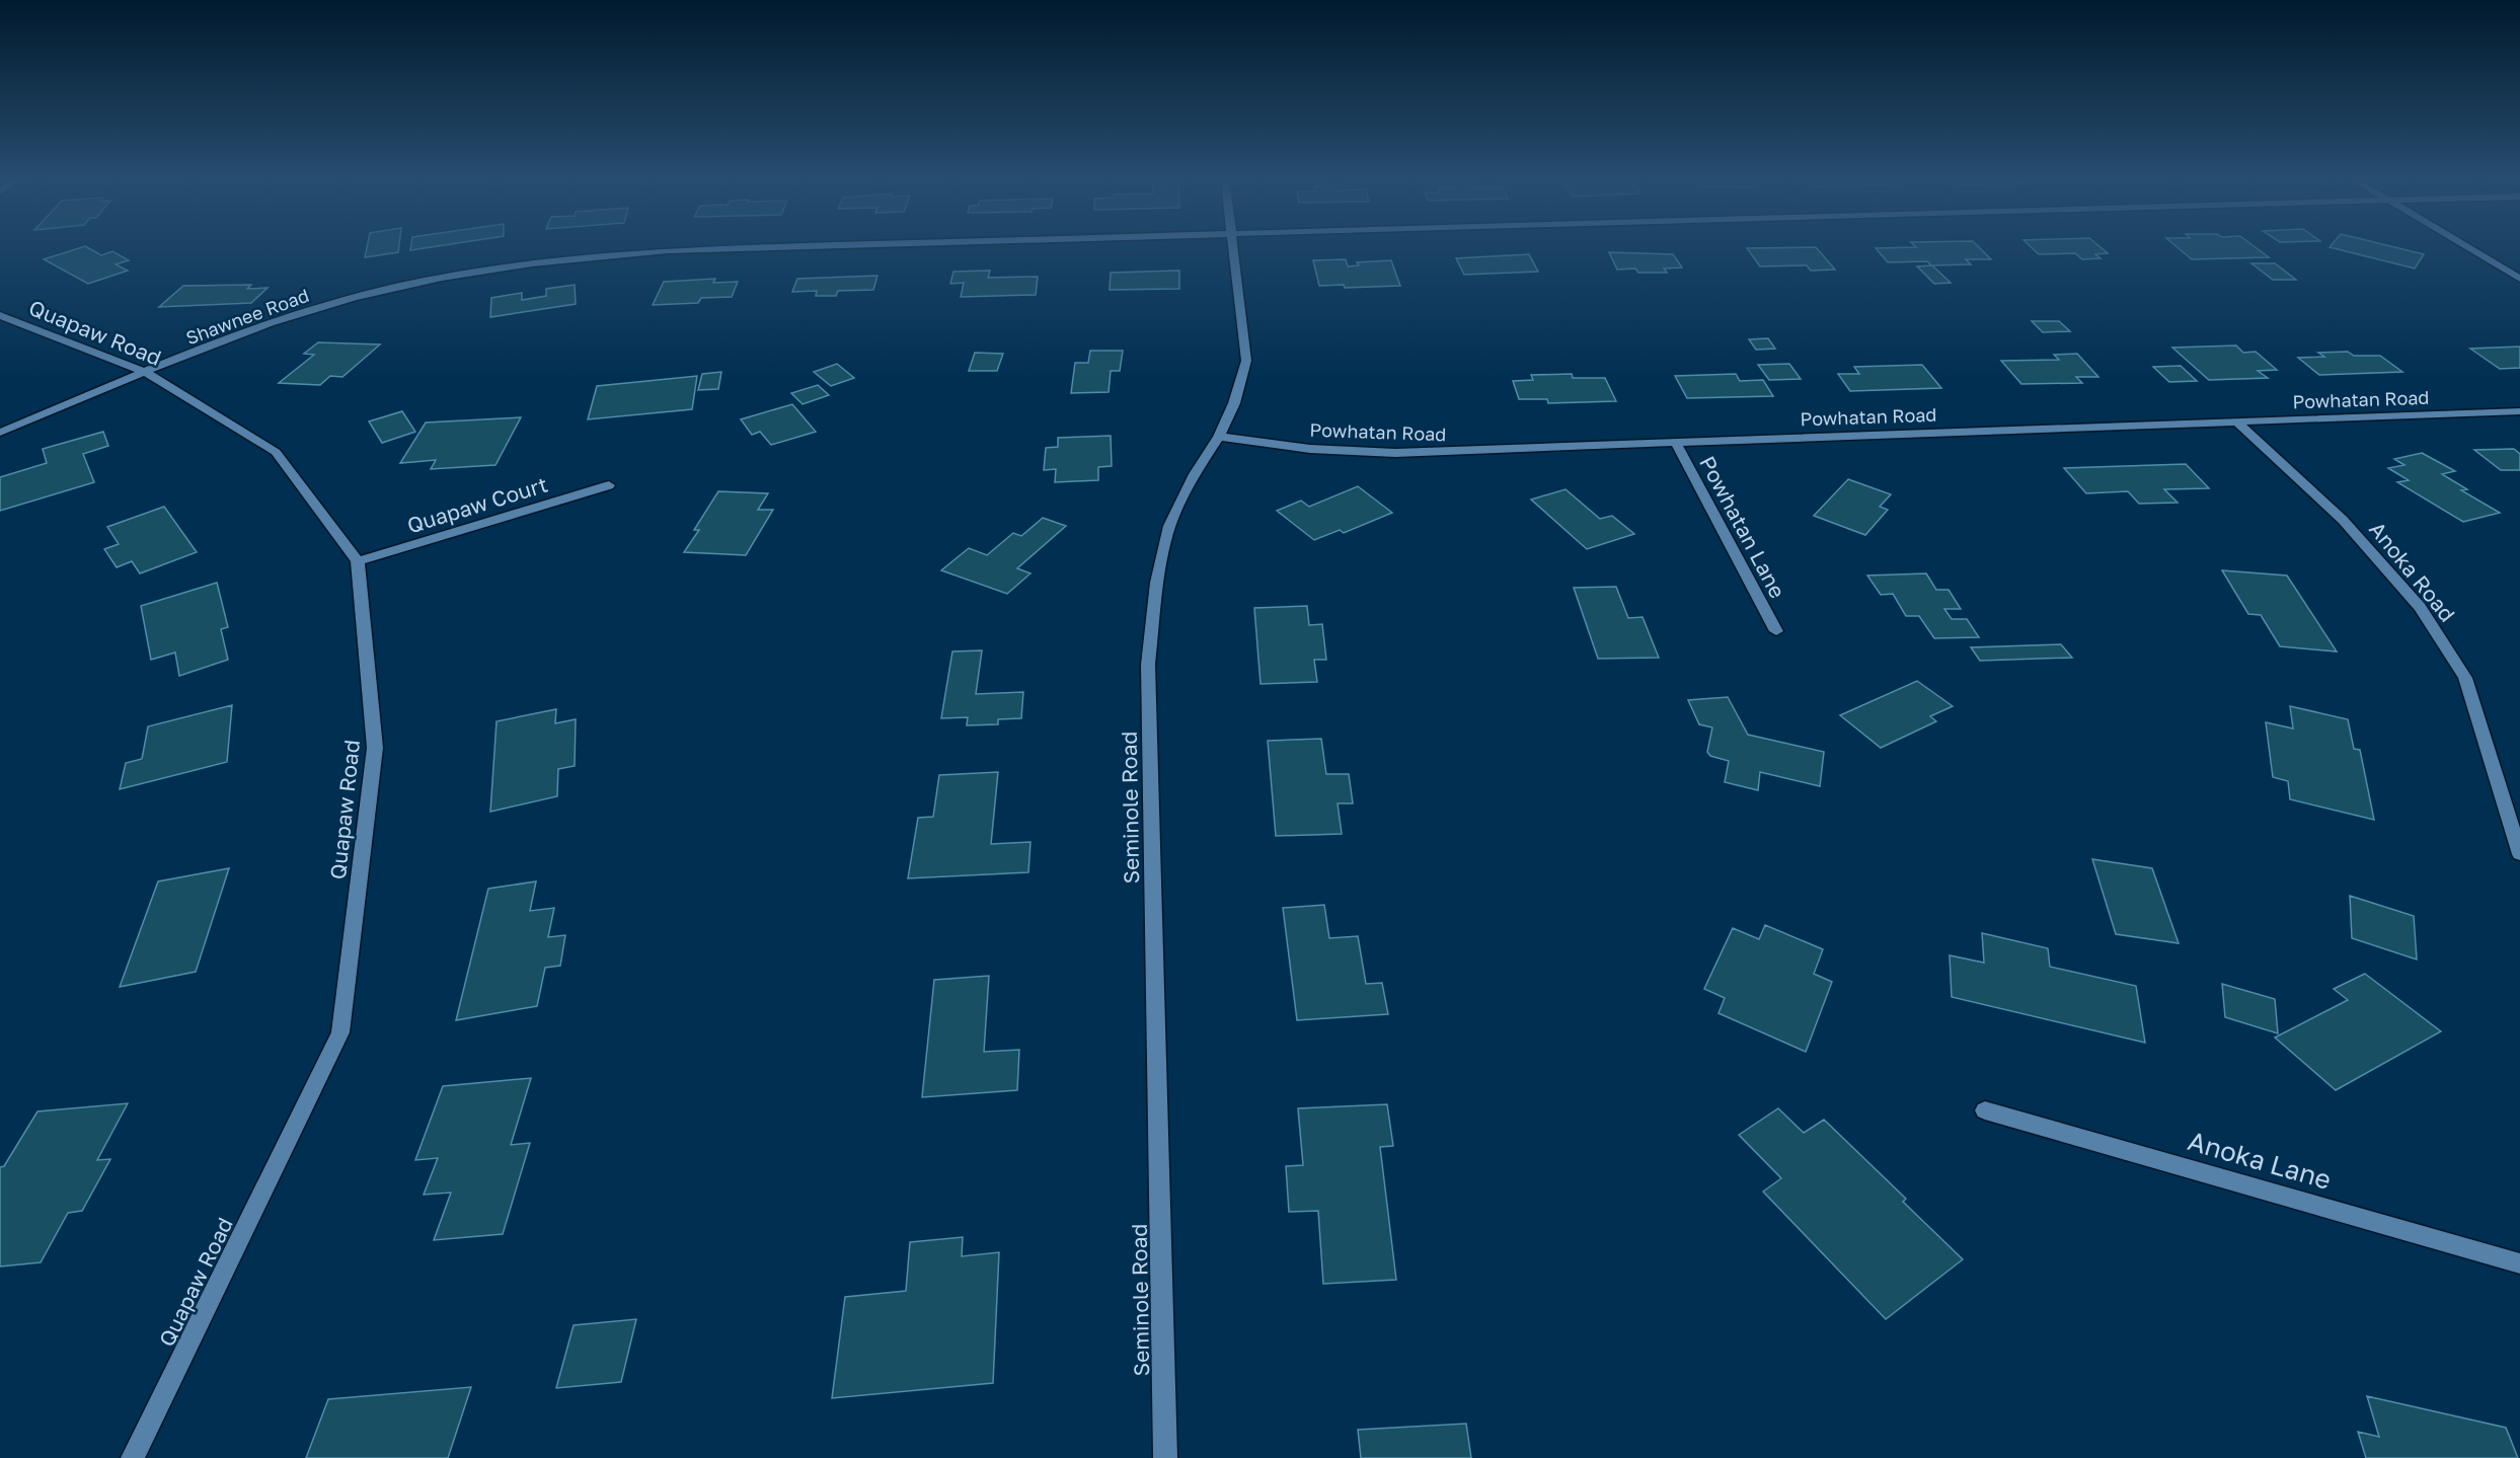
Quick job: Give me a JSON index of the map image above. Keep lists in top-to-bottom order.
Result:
{
  "streets": {
    "street": [
      "Shawnee Road",
      "Quapaw Road",
      "Powhatan Road",
      "Quapaw Court",
      "Powhatan Lane",
      "Anoka Road",
      "Seminole Road",
      "Anoka Lane"
    ]
  },
  "crossings": [
    ["Shawnee Road", "Quapaw Road"],
    ["Quapaw Road", "Quapaw Court"],
    ["Powhatan Road", "Powhatan Lane"],
    ["Powhatan Road", "Anoka Road"],
    ["Powhatan Road", "Seminole Road"]
  ]
}
